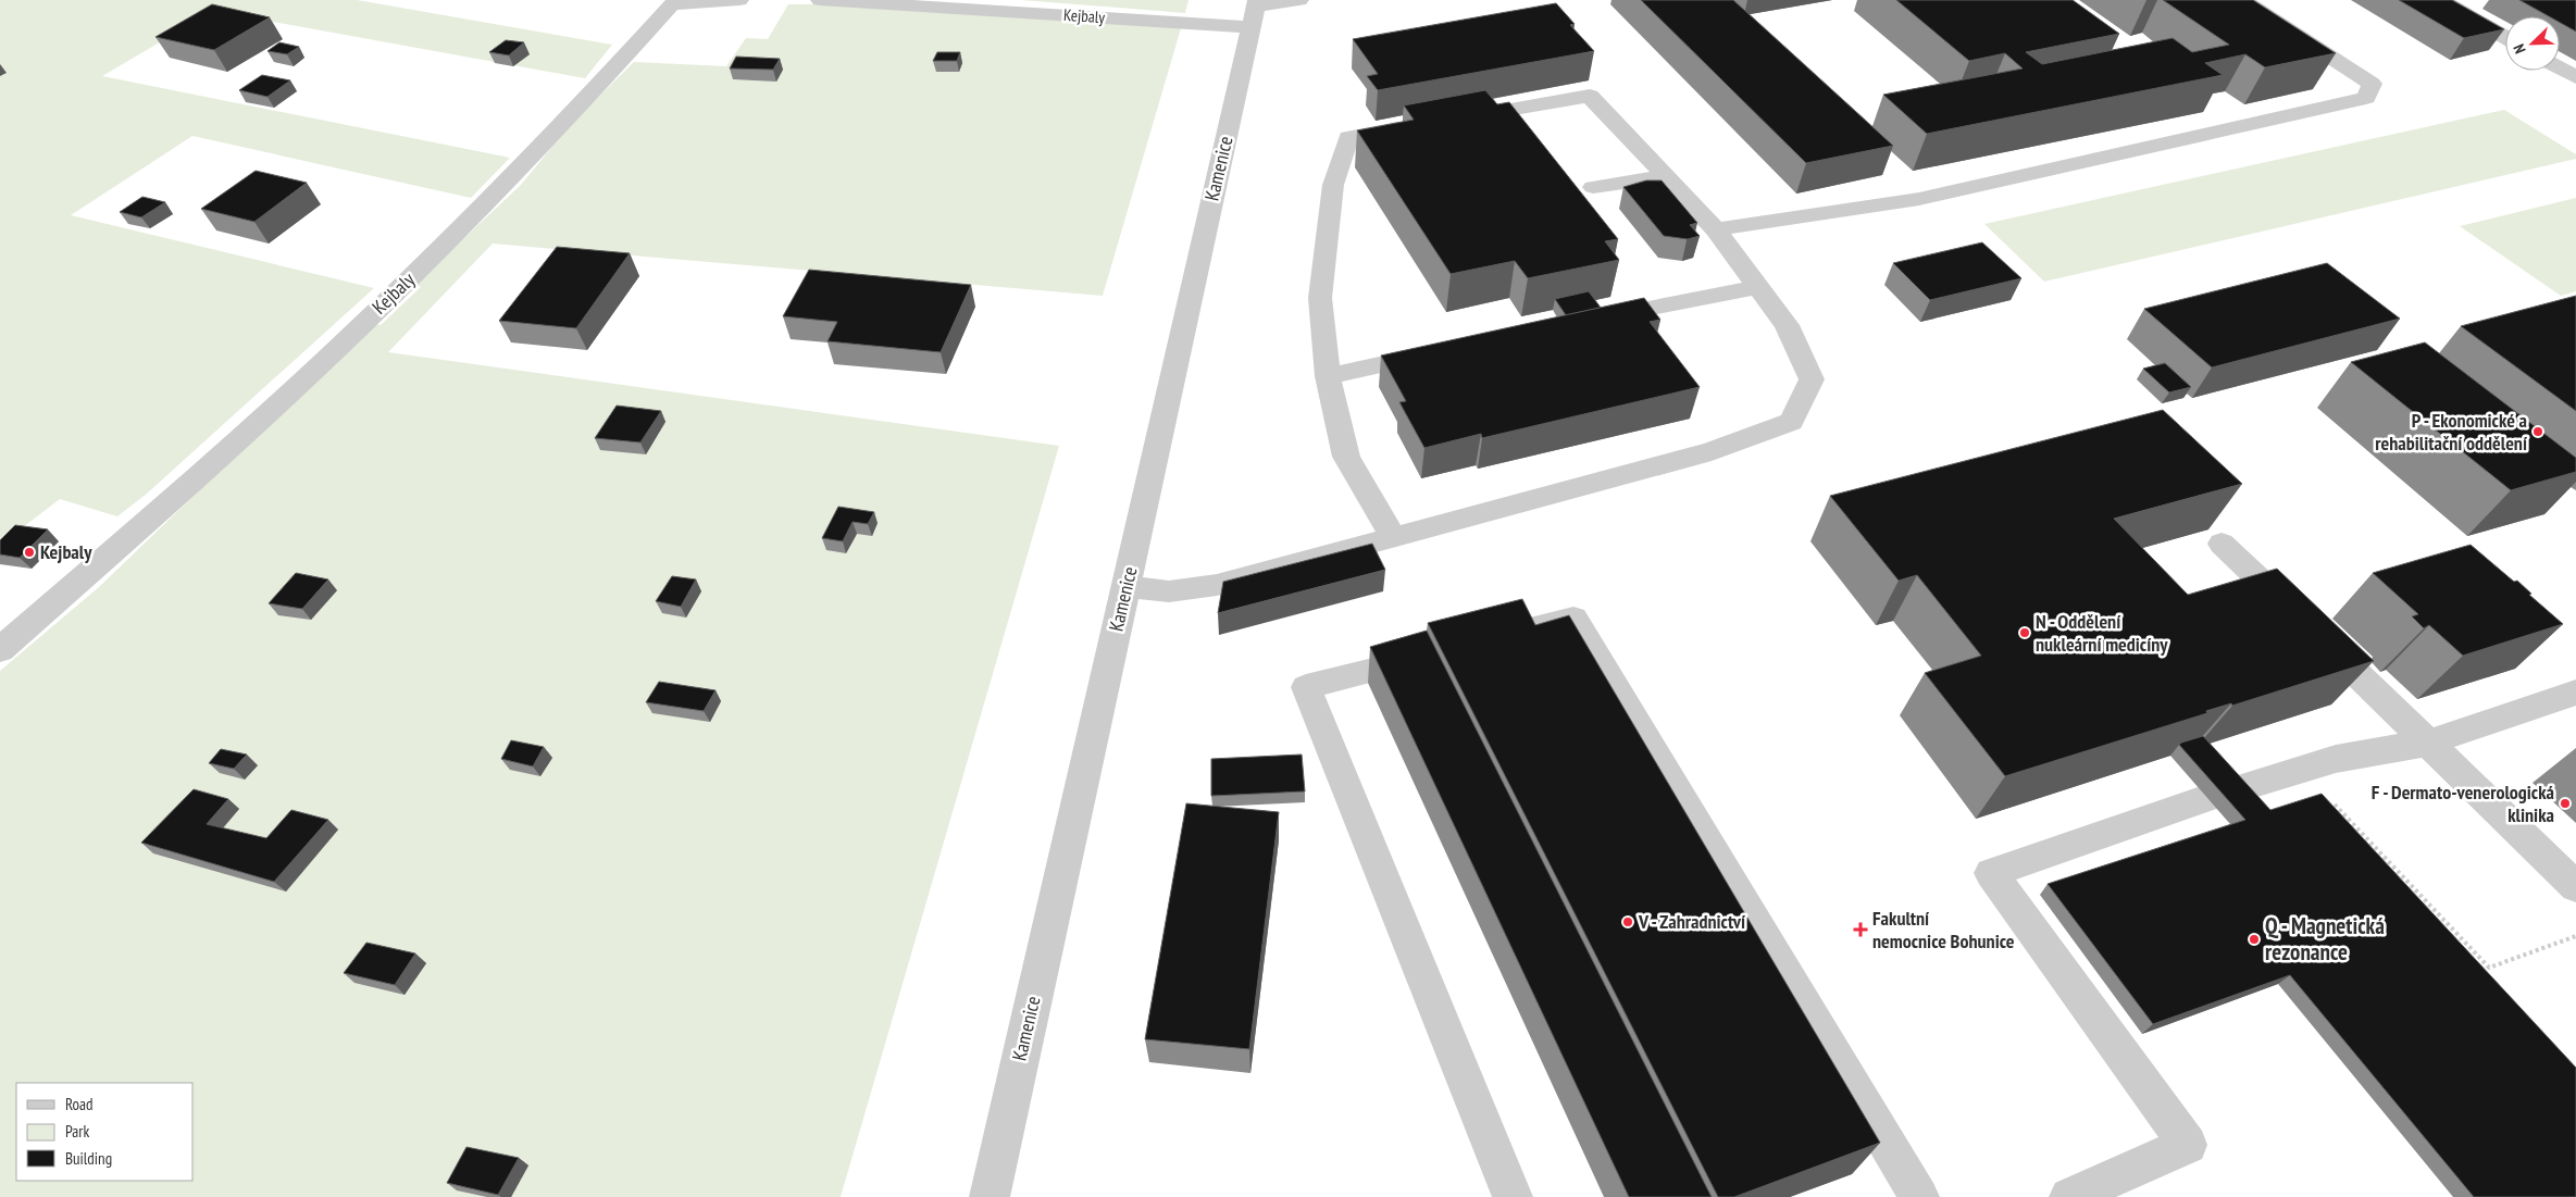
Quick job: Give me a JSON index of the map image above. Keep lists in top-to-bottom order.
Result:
{
  "streets": {
    "street": ["Kejbaly", "Kamenice"]
  },
  "crossings": [
    ["Kejbaly", "Kamenice"]
  ],
  "places": {
    "other": [
      "P - Ekonomické a rehabilitační oddělení",
      "Kejbaly",
      "N - Oddělení nukleární medicíny",
      "F - Dermato-venerologická klinika",
      "V - Zahradnictví",
      "Q - Magnetická rezonance"
    ],
    "health": ["Fakultní nemocnice Bohunice"]
  },
  "legend": ["Road", "Park", "Building"],
  "north": "bottom left"
}
